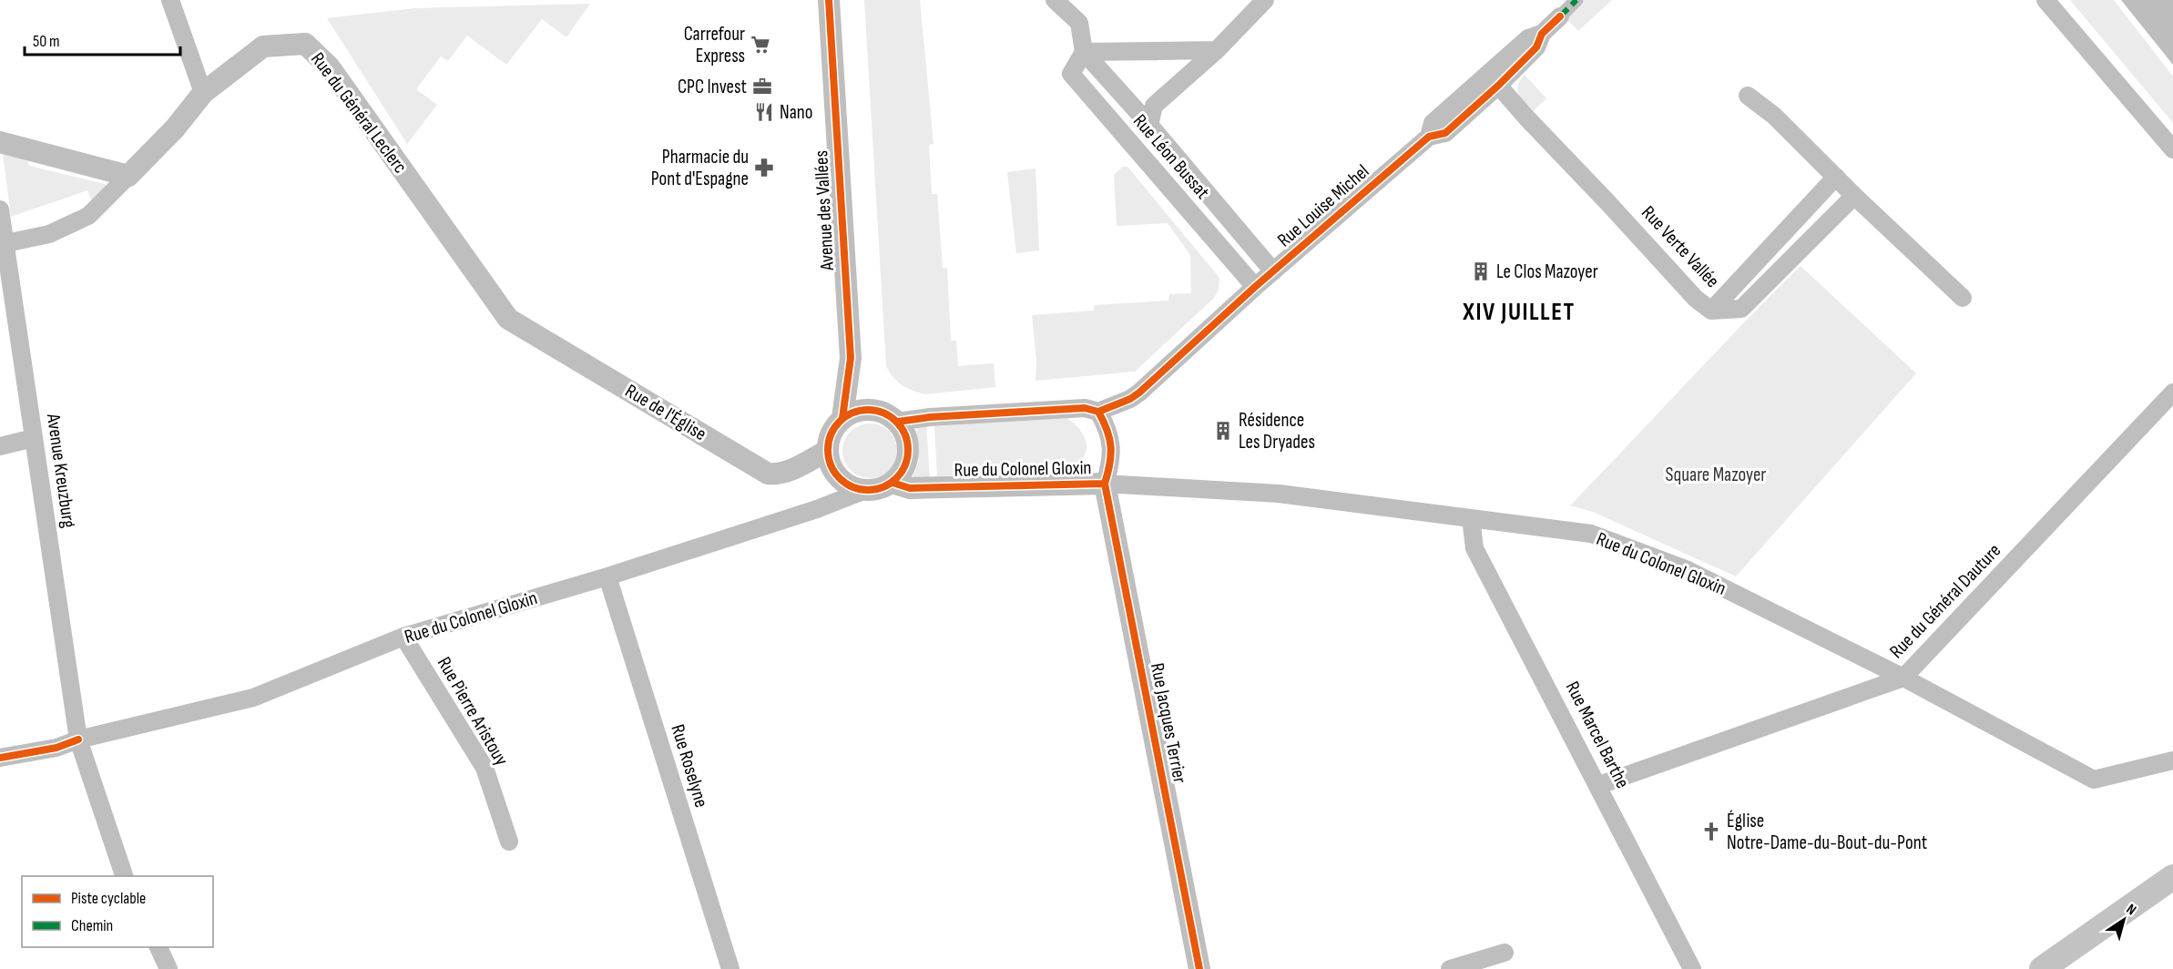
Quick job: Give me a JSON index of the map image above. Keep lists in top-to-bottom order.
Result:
{
  "streets": {
    "street": [
      "Rue du Général Leclerc",
      "Rue Léon Bussat",
      "Rue Louise Michel",
      "Avenue des Vallées",
      "Rue Verte Vallée",
      "Rue de l'Église",
      "Rue du Colonel Gloxin",
      "Avenue Kreuzburg",
      "Rue du Général Dauture",
      "Rue Pierre Aristouy",
      "Rue Jacques Terrier",
      "Rue Marcel Barthe",
      "Rue Roselyne"
    ]
  },
  "crossings": [
    ["Rue du Général Leclerc", "Rue de l'Église"],
    ["Rue Léon Bussat", "Rue Louise Michel"],
    ["Rue Louise Michel", "Rue Verte Vallée"],
    ["Rue Louise Michel", "Rue du Colonel Gloxin"],
    ["Avenue des Vallées", "Rue de l'Église"],
    ["Avenue des Vallées", "Rue du Colonel Gloxin"],
    ["Rue de l'Église", "Rue du Colonel Gloxin"],
    ["Rue du Colonel Gloxin", "Avenue Kreuzburg"],
    ["Rue du Colonel Gloxin", "Rue du Général Dauture"],
    ["Rue du Colonel Gloxin", "Rue Pierre Aristouy"],
    ["Rue du Colonel Gloxin", "Rue Jacques Terrier"],
    ["Rue du Colonel Gloxin", "Rue Marcel Barthe"],
    ["Rue du Colonel Gloxin", "Rue Roselyne"],
    ["Rue du Général Dauture", "Rue Marcel Barthe"]
  ],
  "districts": ["XIV JUILLET"],
  "parks": ["Square Mazoyer"],
  "places": {
    "supermarket": ["Carrefour Express"],
    "office": ["CPC Invest"],
    "restaurant": ["Nano"],
    "pharmacy": ["Pharmacie du Pont d'Espagne"],
    "building": ["Le Clos Mazoyer", "Résidence Les Dryades"],
    "church": ["Église Notre-Dame-du-Bout-du-Pont"]
  },
  "legend": ["Piste cyclable", "Chemin"],
  "scale_bar": "50 m",
  "north": "top right"
}
